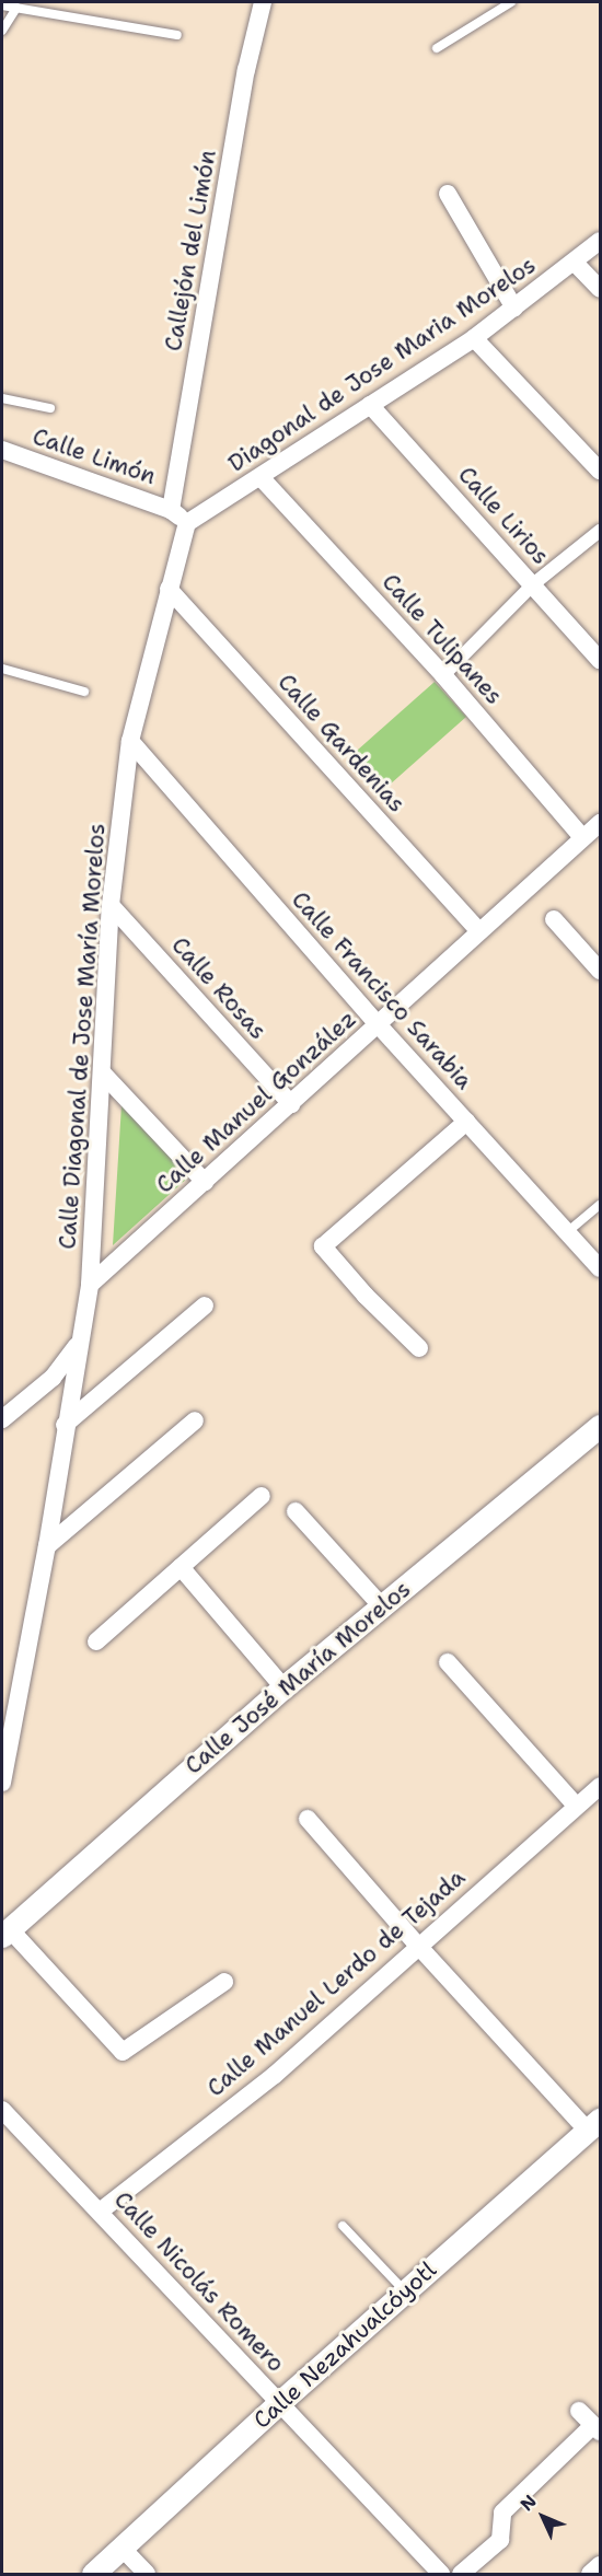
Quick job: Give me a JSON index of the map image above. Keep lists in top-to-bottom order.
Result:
{
  "streets": {
    "street": [
      "Callejón del Limón",
      "Diagonal de Jose Maria Morelos",
      "Calle Limón",
      "Calle Lirios",
      "Calle Tulipanes",
      "Calle Gardenias",
      "Calle Rosas",
      "Calle Francisco Sarabia",
      "Calle Diagonal de Jose María Morelos",
      "Calle Manuel González",
      "Calle José María Morelos",
      "Calle Manuel Lerdo de Tejada",
      "Calle Nicolás Romero",
      "Calle Nezahualcóyotl"
    ]
  },
  "crossings": [
    ["Callejón del Limón", "Calle Limón"],
    ["Diagonal de Jose Maria Morelos", "Calle Limón"],
    ["Diagonal de Jose Maria Morelos", "Calle Lirios"],
    ["Diagonal de Jose Maria Morelos", "Calle Tulipanes"],
    ["Diagonal de Jose Maria Morelos", "Calle Diagonal de Jose María Morelos"],
    ["Calle Limón", "Calle Diagonal de Jose María Morelos"],
    ["Calle Tulipanes", "Calle Manuel González"],
    ["Calle Gardenias", "Calle Diagonal de Jose María Morelos"],
    ["Calle Gardenias", "Calle Manuel González"],
    ["Calle Rosas", "Calle Diagonal de Jose María Morelos"],
    ["Calle Rosas", "Calle Manuel González"],
    ["Calle Francisco Sarabia", "Calle Diagonal de Jose María Morelos"],
    ["Calle Francisco Sarabia", "Calle Manuel González"],
    ["Calle Diagonal de Jose María Morelos", "Calle Manuel González"],
    ["Calle Manuel Lerdo de Tejada", "Calle Nicolás Romero"],
    ["Calle Nicolás Romero", "Calle Nezahualcóyotl"]
  ],
  "north": "top left"
}
